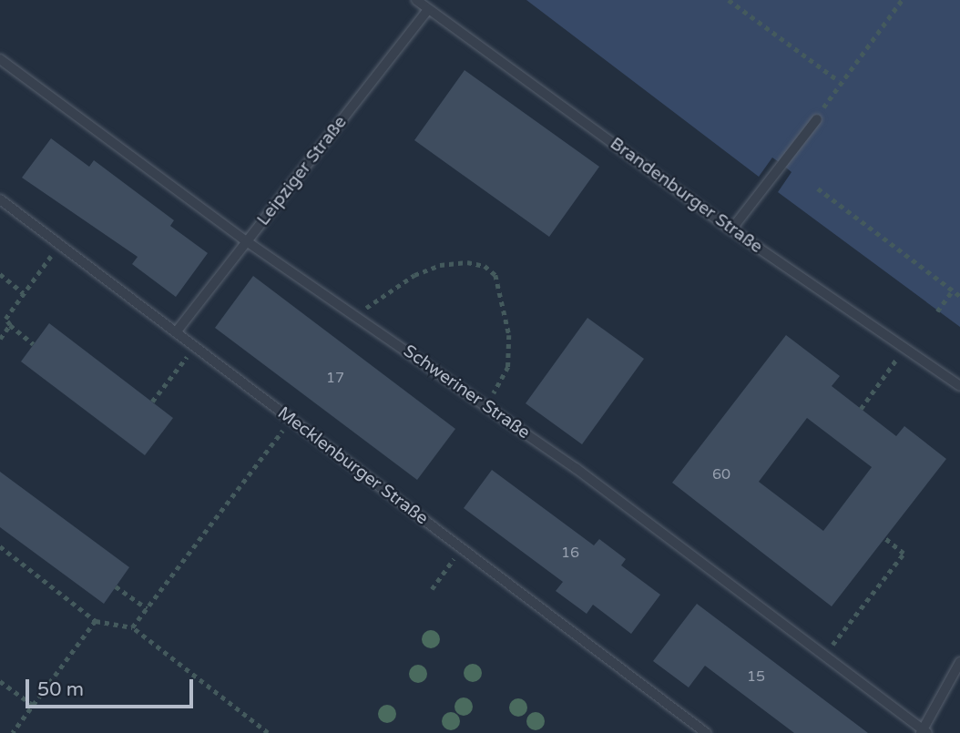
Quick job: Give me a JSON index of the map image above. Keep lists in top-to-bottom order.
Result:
{
  "streets": {
    "lane": [
      "Leipziger Straße",
      "Brandenburger Straße",
      "Schweriner Straße",
      "Mecklenburger Straße"
    ]
  },
  "crossings": [
    ["Leipziger Straße", "Brandenburger Straße"],
    ["Leipziger Straße", "Schweriner Straße"],
    ["Leipziger Straße", "Mecklenburger Straße"]
  ],
  "house_numbers": [
    "17",
    "60",
    "16",
    "15"
  ],
  "scale_bar": "50 m"
}
